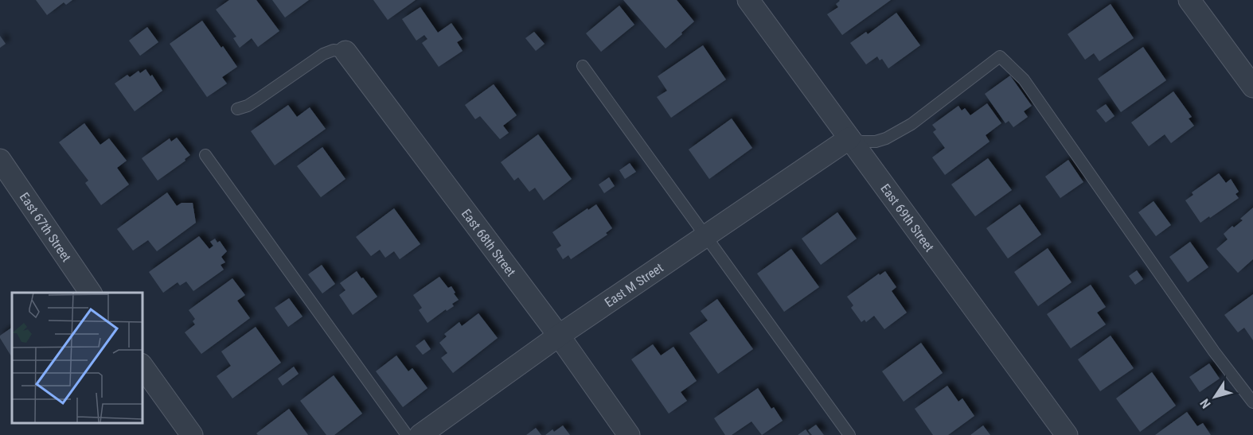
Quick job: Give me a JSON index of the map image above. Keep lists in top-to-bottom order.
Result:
{
  "streets": {
    "street": [
      "East 69th Street",
      "East 67th Street",
      "East 68th Street",
      "East M Street"
    ]
  },
  "crossings": [
    ["East 69th Street", "East M Street"],
    ["East 68th Street", "East M Street"]
  ],
  "north": "bottom left"
}
